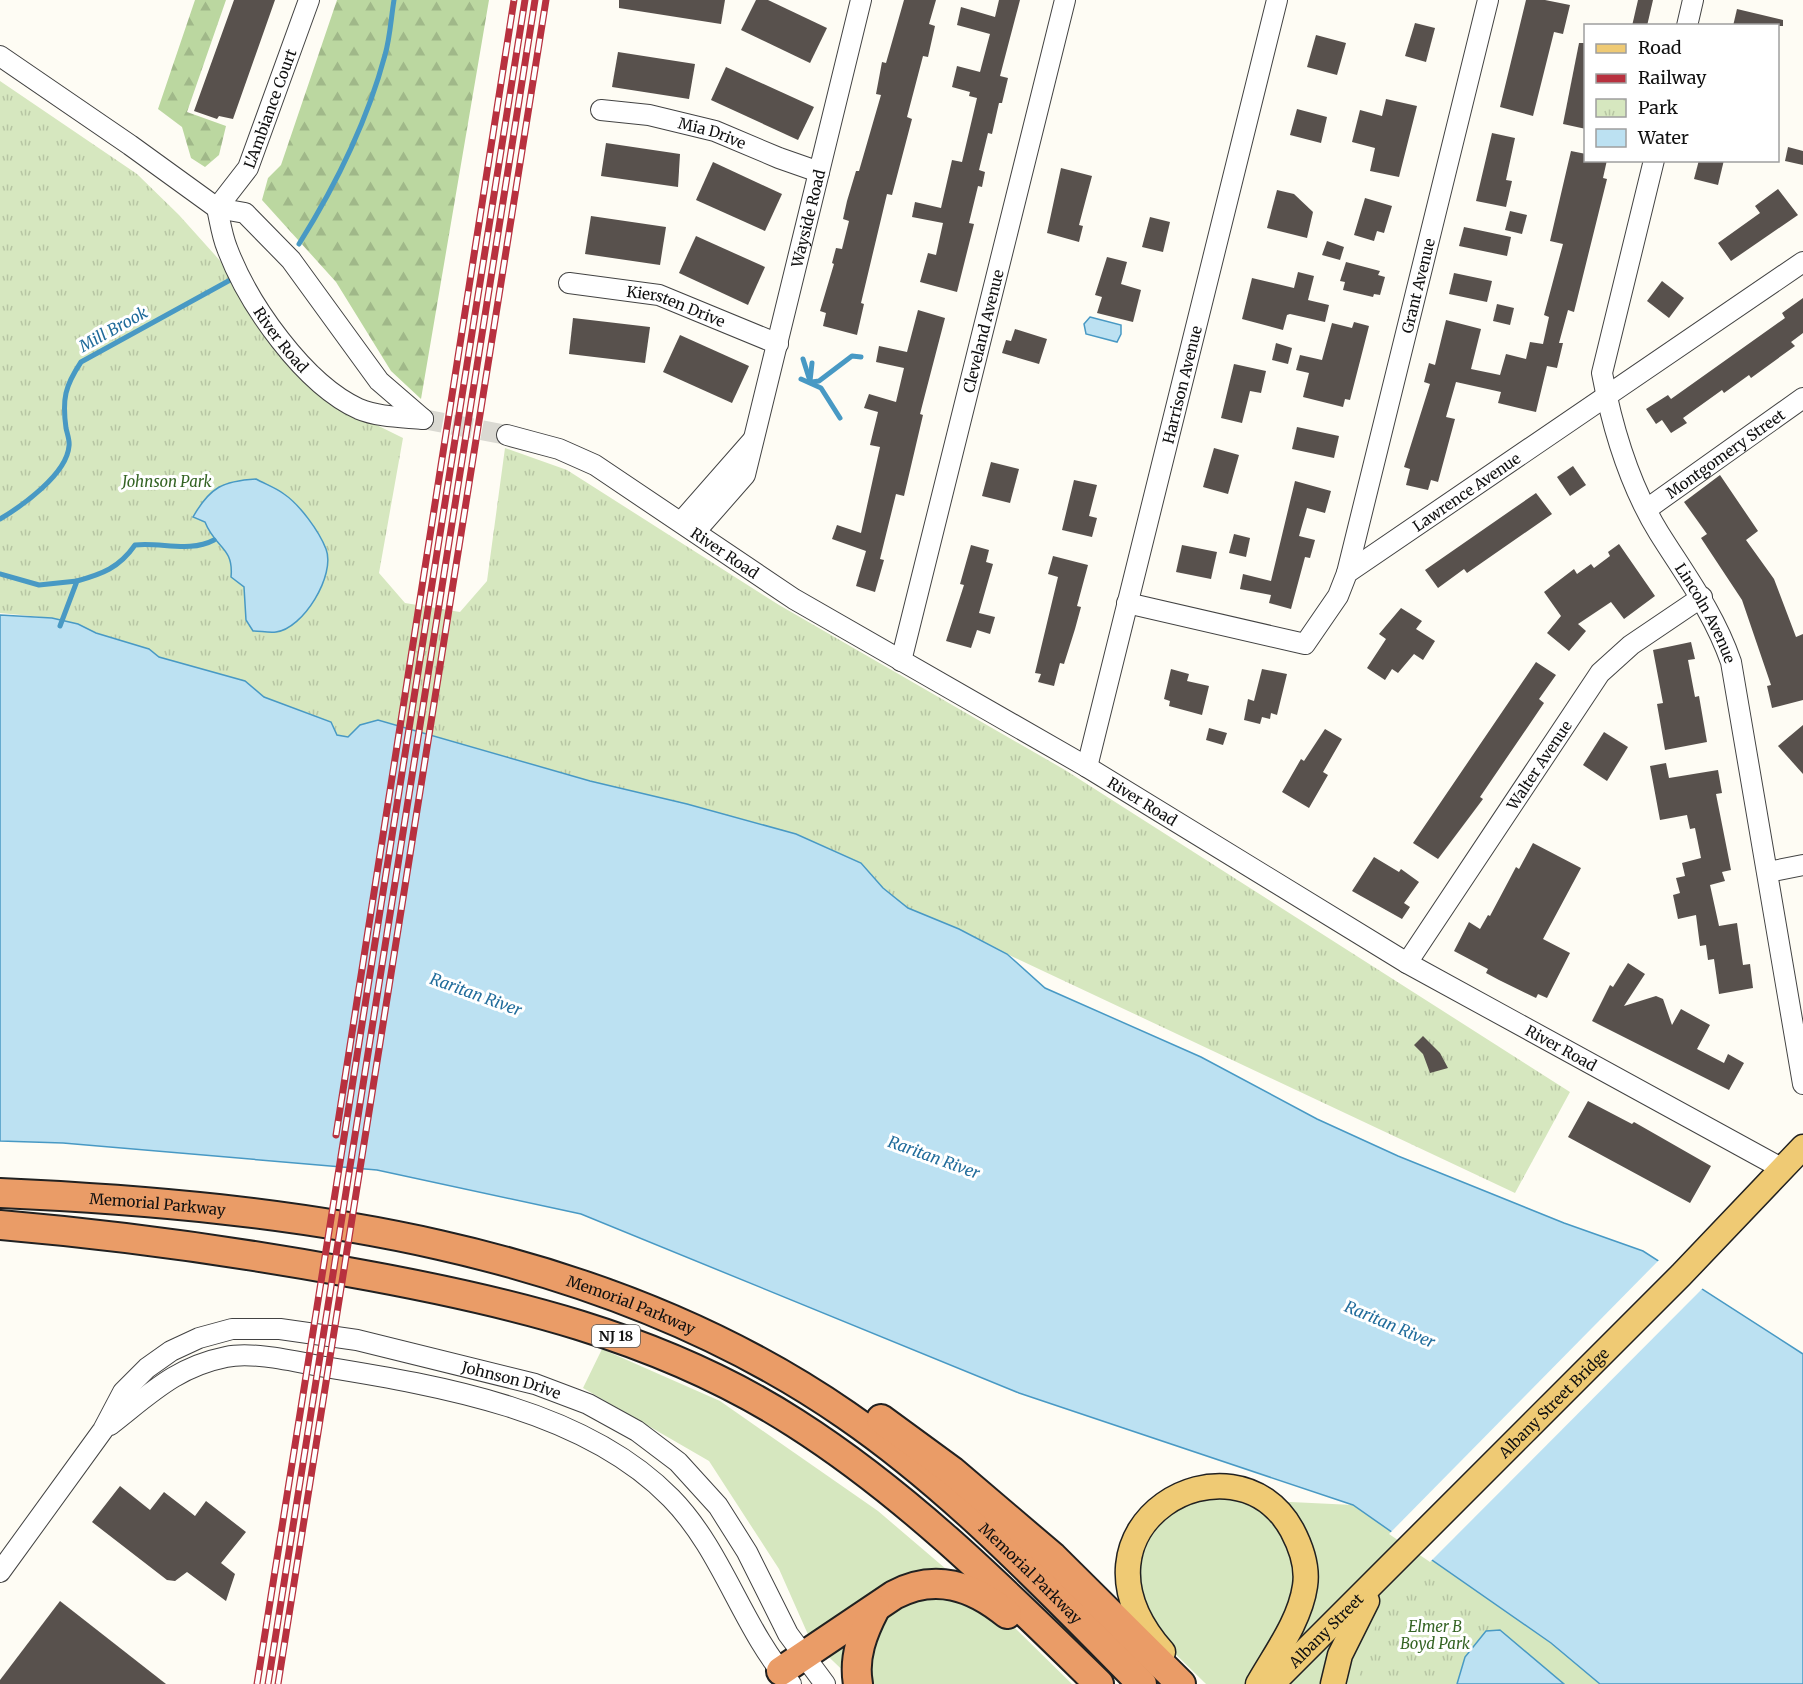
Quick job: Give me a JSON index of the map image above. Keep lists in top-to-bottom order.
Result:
{
  "streets": {
    "highway": ["Memorial Parkway", "NJ 18"],
    "main road": ["Albany Street Bridge", "Albany Street"],
    "street": [
      "L'Ambiance Court",
      "Mia Drive",
      "Wayside Road",
      "Grant Avenue",
      "Kiersten Drive",
      "Cleveland Avenue",
      "River Road",
      "Harrison Avenue",
      "Montgomery Street",
      "Lawrence Avenue",
      "Lincoln Avenue",
      "Walter Avenue",
      "Johnson Drive"
    ]
  },
  "crossings": [
    ["L'Ambiance Court", "River Road"],
    ["Mia Drive", "Wayside Road"],
    ["Wayside Road", "Kiersten Drive"],
    ["Wayside Road", "River Road"],
    ["Grant Avenue", "Lawrence Avenue"],
    ["Cleveland Avenue", "River Road"],
    ["River Road", "Harrison Avenue"],
    ["River Road", "Walter Avenue"],
    ["River Road", "Albany Street Bridge"],
    ["Montgomery Street", "Lincoln Avenue"],
    ["Lawrence Avenue", "Lincoln Avenue"],
    ["Lincoln Avenue", "Walter Avenue"],
    ["Memorial Parkway", "NJ 18"],
    ["Albany Street Bridge", "Albany Street"]
  ],
  "water": ["Mill Brook", "Raritan River"],
  "parks": ["Johnson Park", "Elmer B Boyd Park"],
  "legend": [
    "Road",
    "Railway",
    "Park",
    "Water"
  ]
}
